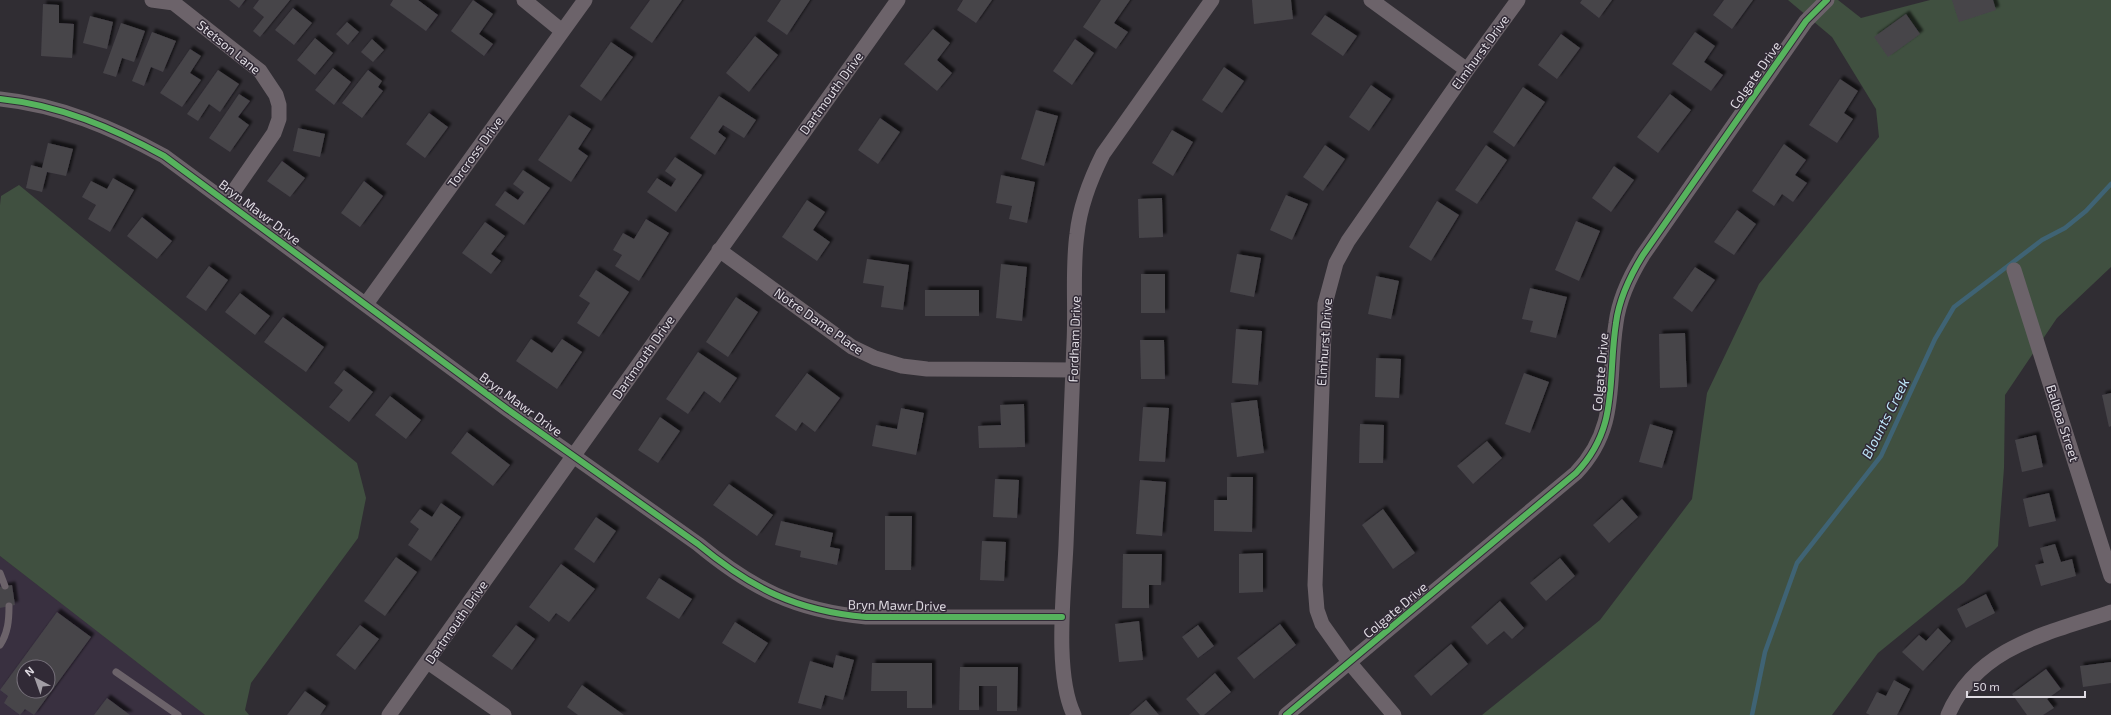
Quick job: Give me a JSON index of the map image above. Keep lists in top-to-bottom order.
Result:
{
  "streets": {
    "street": [
      "Stetson Lane",
      "Elmhurst Drive",
      "Colgate Drive",
      "Dartmouth Drive",
      "Torcross Drive",
      "Bryn Mawr Drive",
      "Notre Dame Place",
      "Fordham Drive",
      "Balboa Street"
    ]
  },
  "crossings": [
    ["Stetson Lane", "Bryn Mawr Drive"],
    ["Elmhurst Drive", "Colgate Drive"],
    ["Dartmouth Drive", "Bryn Mawr Drive"],
    ["Dartmouth Drive", "Notre Dame Place"],
    ["Torcross Drive", "Bryn Mawr Drive"],
    ["Bryn Mawr Drive", "Fordham Drive"],
    ["Notre Dame Place", "Fordham Drive"]
  ],
  "water": ["Blounts Creek"],
  "scale_bar": "50 m",
  "north": "top left"
}
